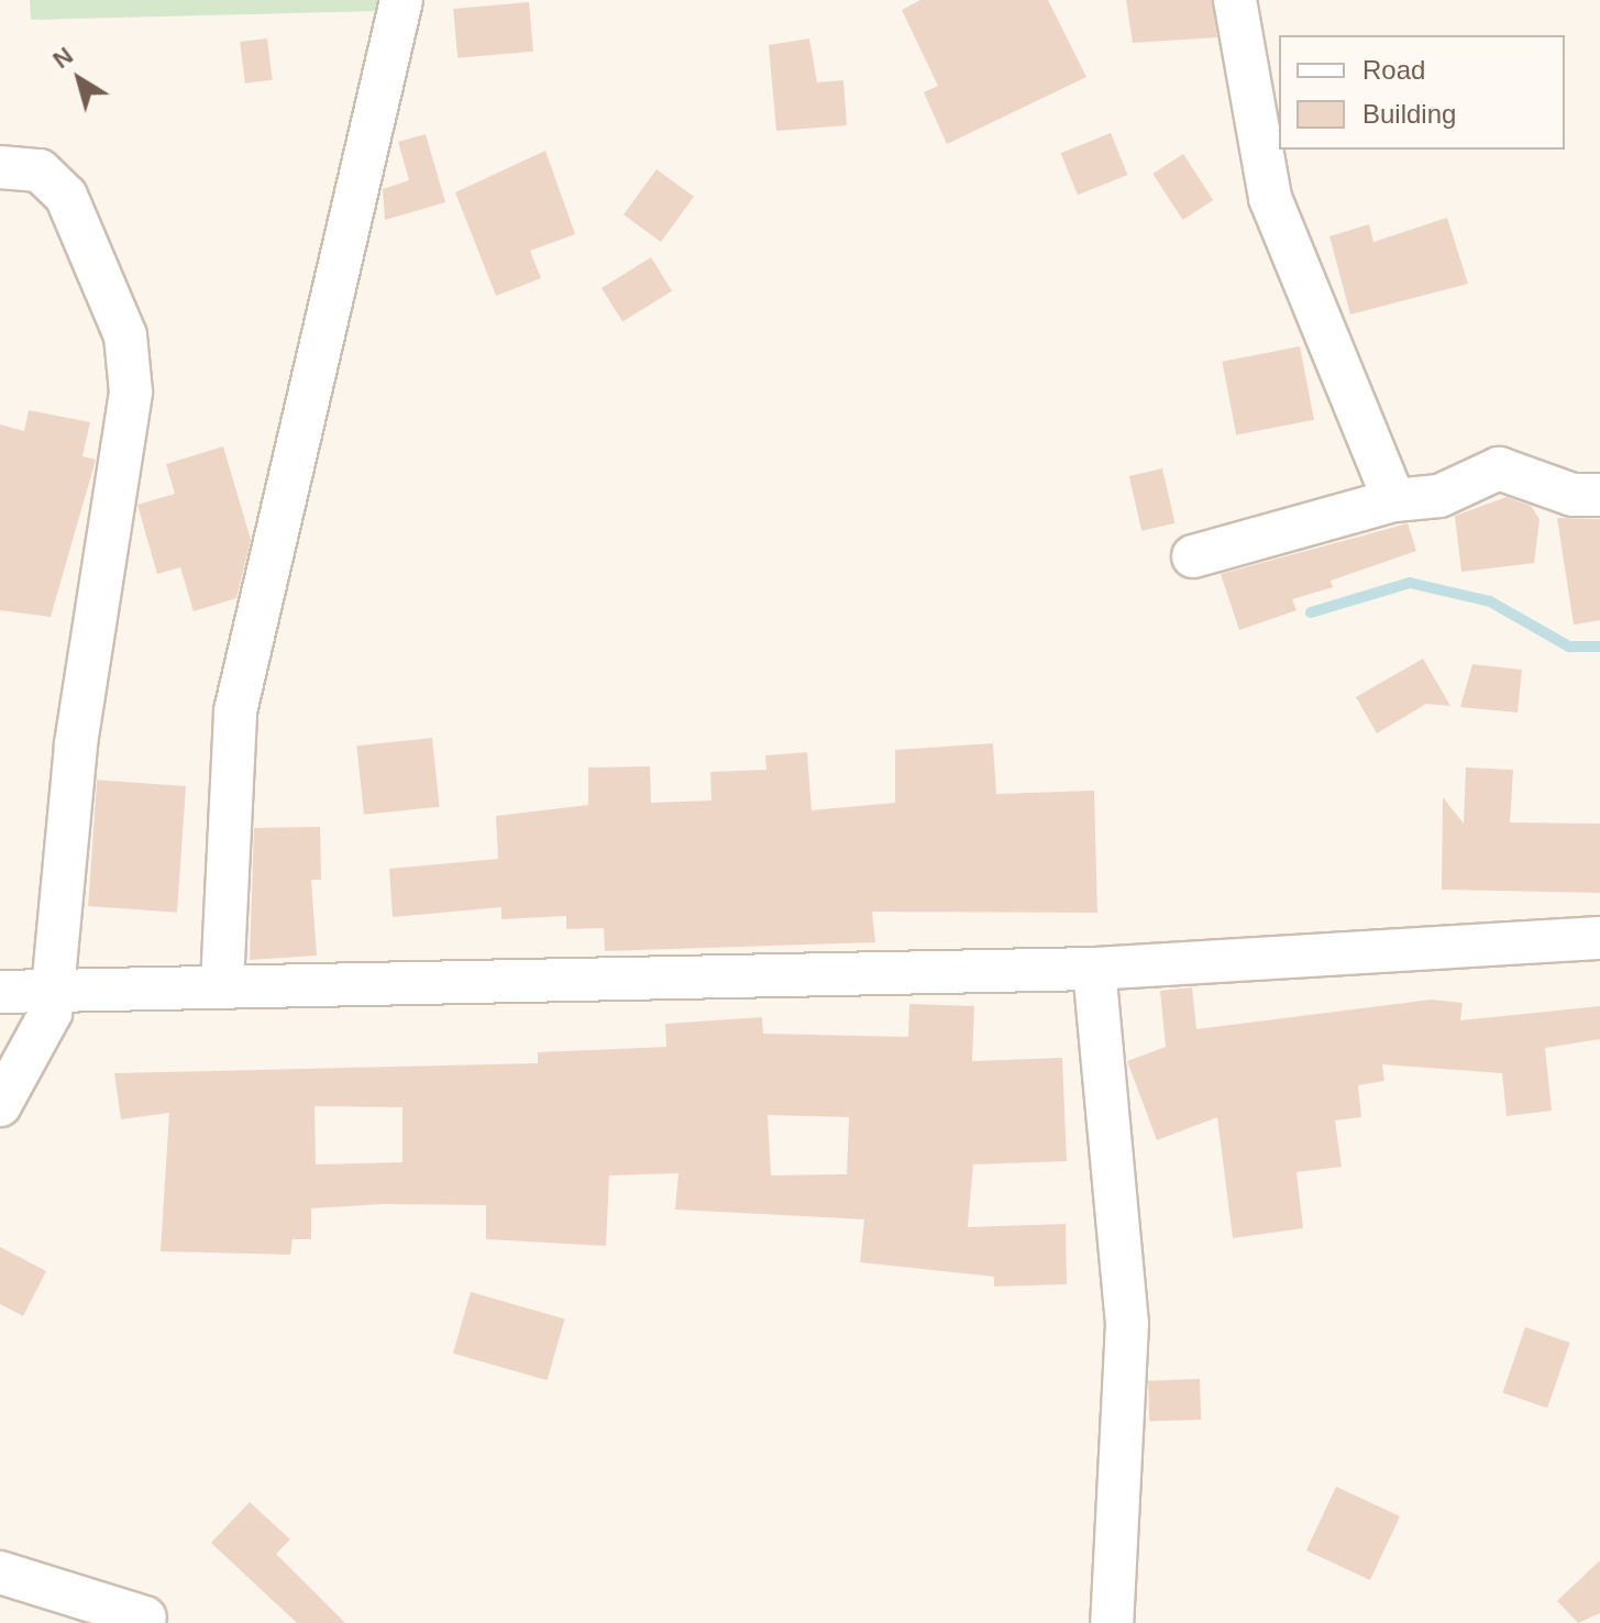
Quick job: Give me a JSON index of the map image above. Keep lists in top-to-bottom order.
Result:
{
  "legend": ["Road", "Building"],
  "north": "top left"
}
